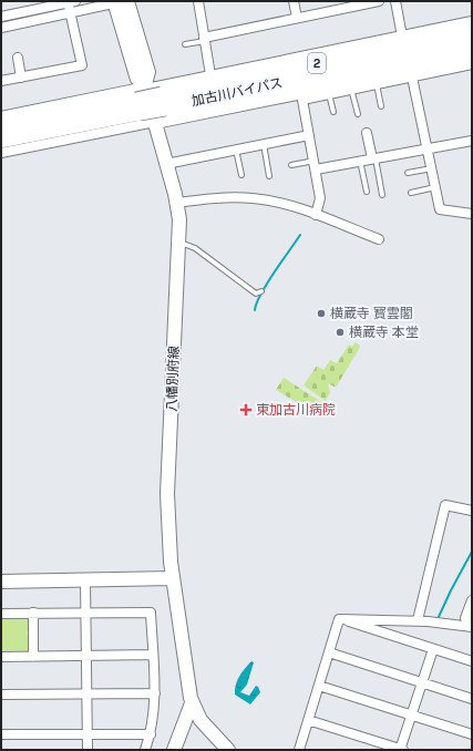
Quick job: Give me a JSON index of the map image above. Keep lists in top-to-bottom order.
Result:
{
  "streets": {
    "highway": ["2", "加古川バイパス"],
    "main road": ["八幡別府線"]
  },
  "crossings": [
    ["加古川バイパス", "八幡別府線"]
  ],
  "places": {
    "other": ["横蔵寺 寳雲閣", "横蔵寺 本堂"],
    "health": ["東加古川病院"]
  }
}
